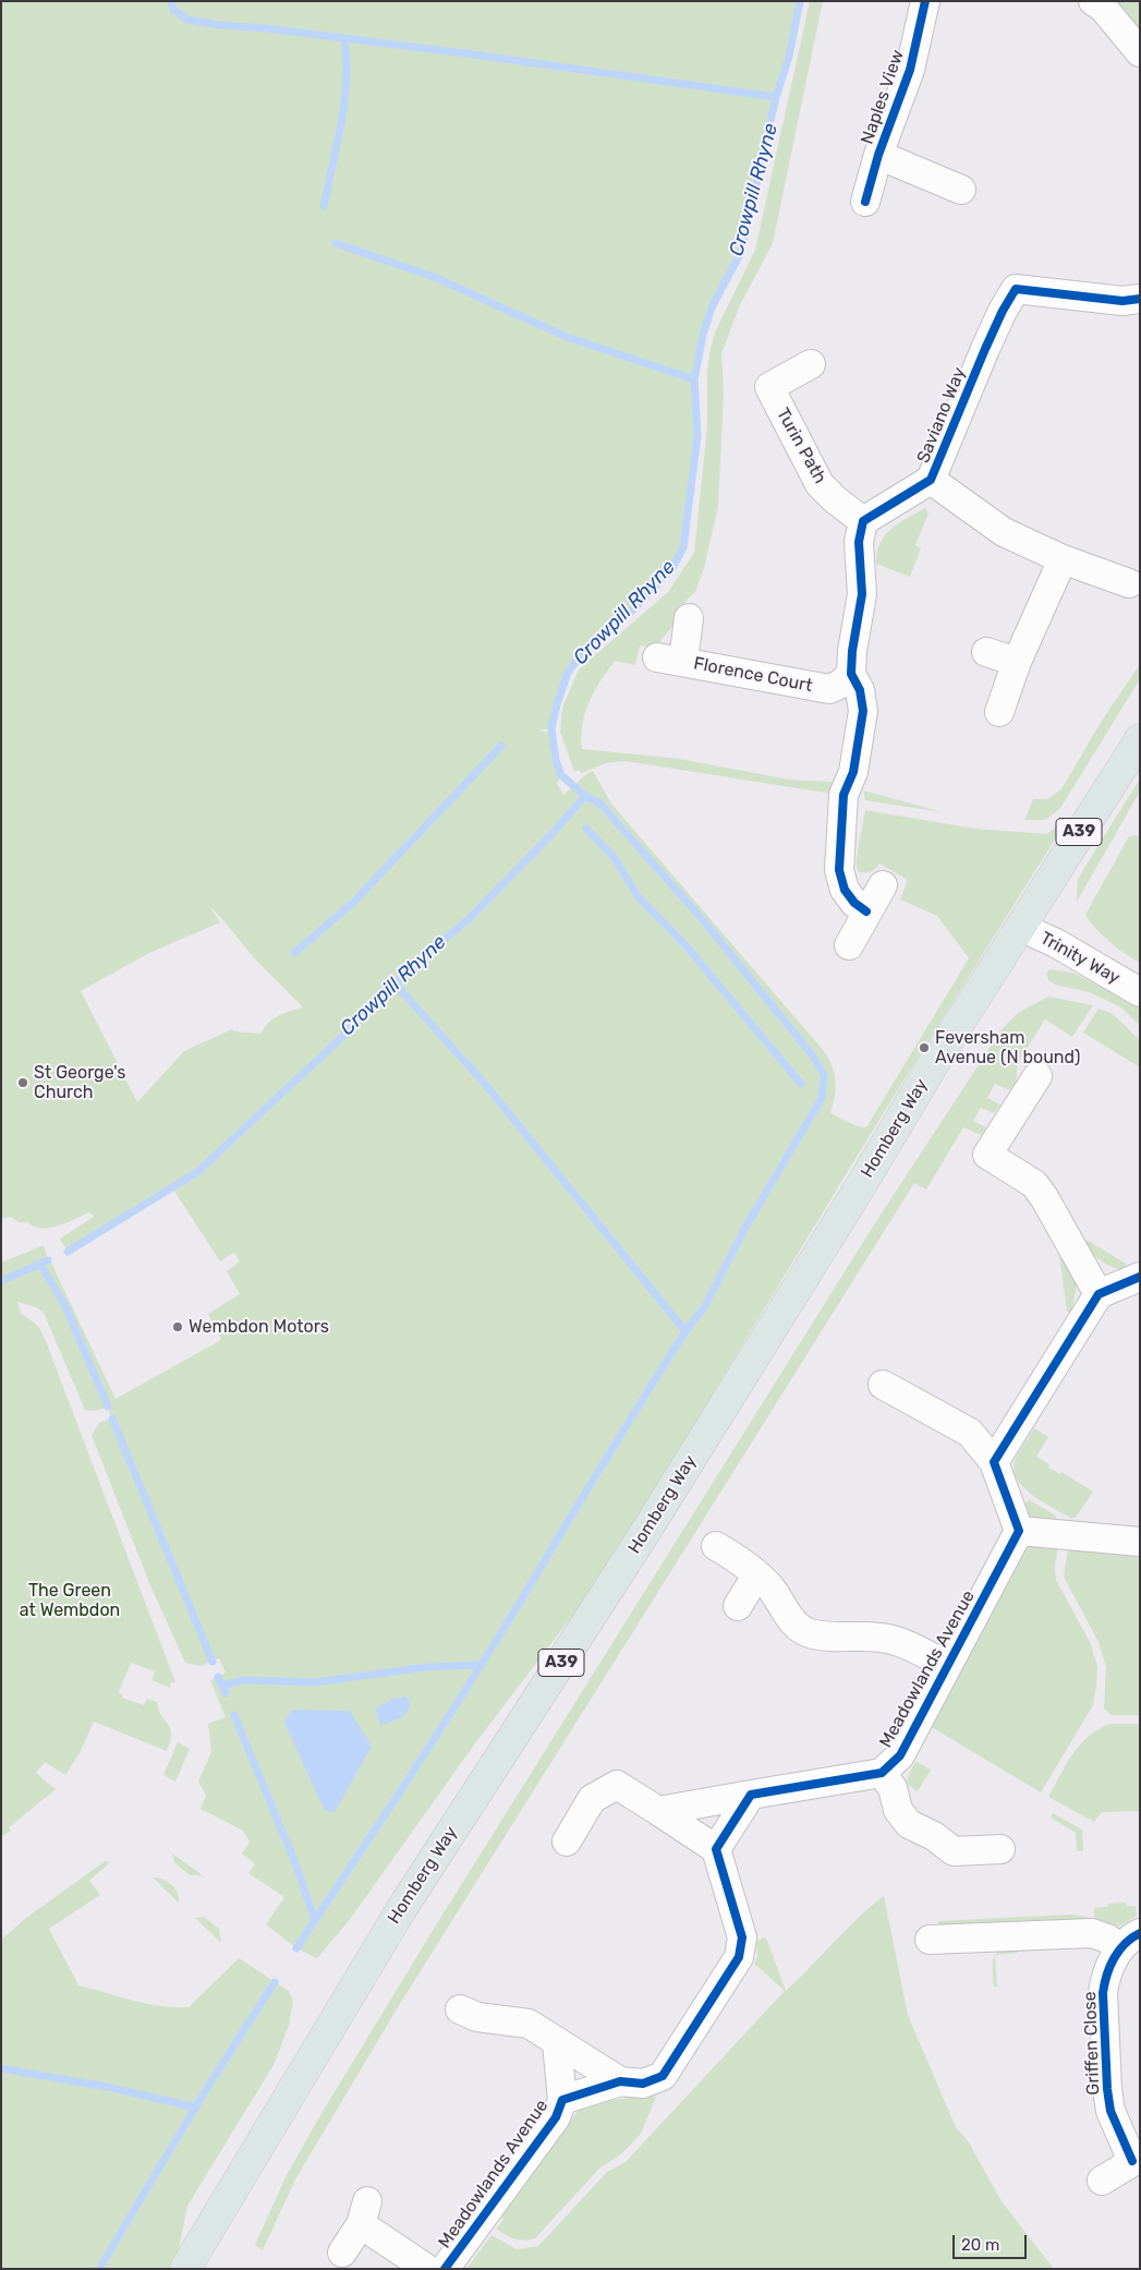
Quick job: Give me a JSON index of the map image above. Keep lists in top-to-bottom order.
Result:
{
  "streets": {
    "main road": ["A39", "Homberg Way"],
    "street": [
      "Naples View",
      "Saviano Way",
      "Turin Path",
      "Florence Court",
      "Trinity Way",
      "Meadowlands Avenue",
      "Griffen Close"
    ]
  },
  "crossings": [
    ["Saviano Way", "Turin Path"],
    ["Trinity Way", "Homberg Way"]
  ],
  "water": ["Crowpill Rhyne"],
  "parks": ["The Green at Wembdon"],
  "places": ["Feversham Avenue (N bound)", "St George's Church", "Wembdon Motors"],
  "scale_bar": "20 m"
}
